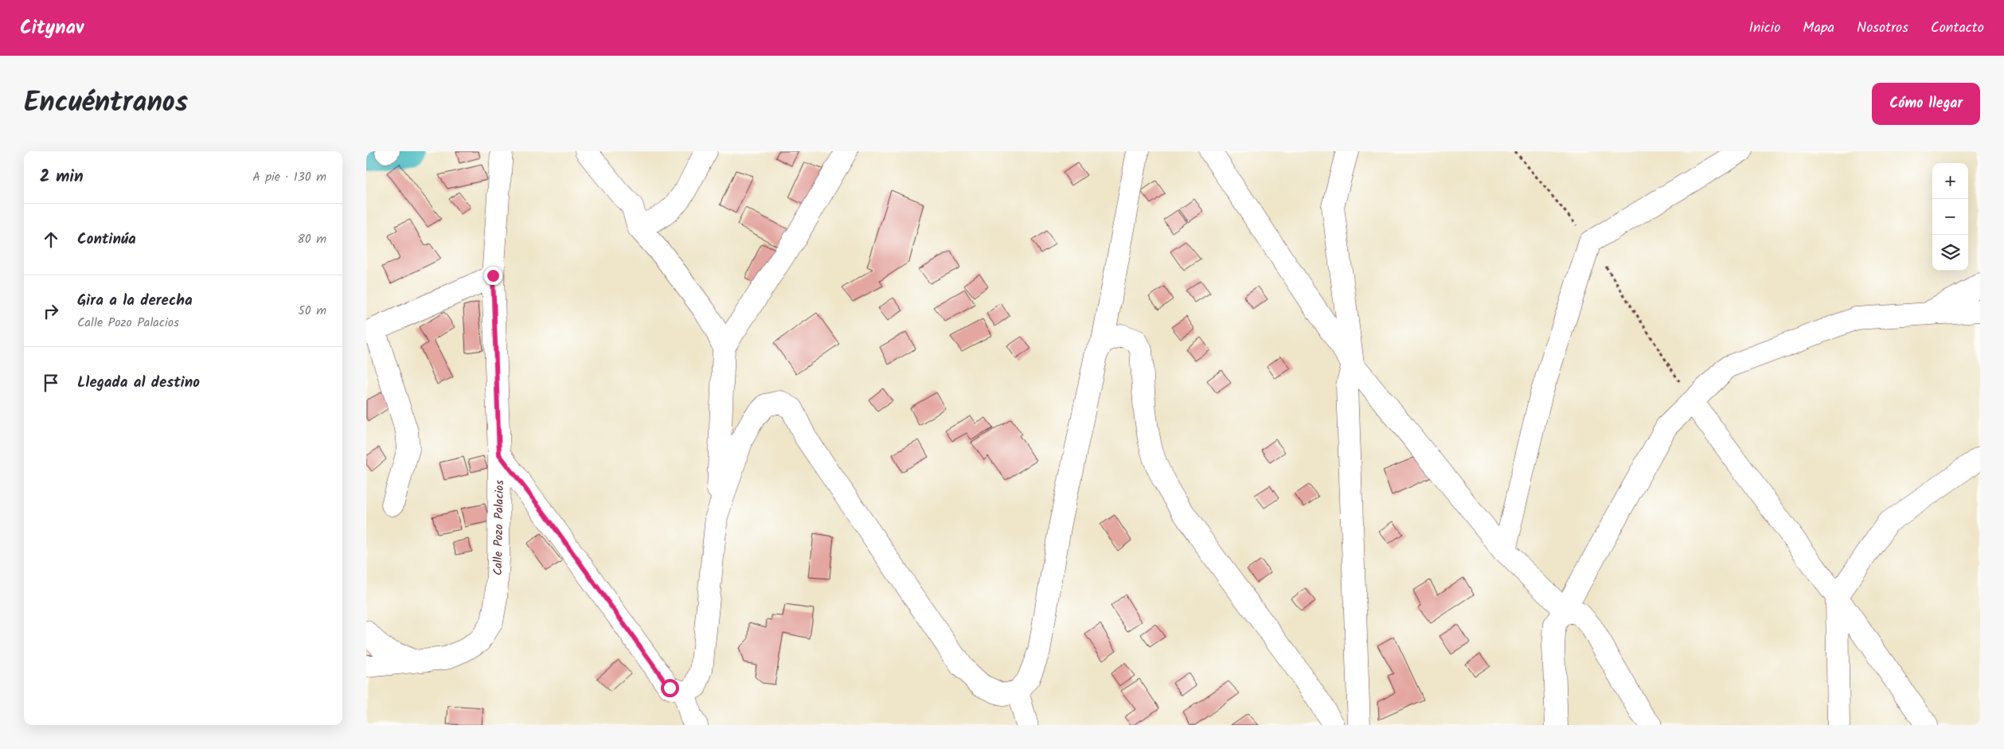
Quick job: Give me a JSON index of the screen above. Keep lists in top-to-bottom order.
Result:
{
  "streets": {
    "street": ["Calle Pozo Palacios"]
  },
  "page": {
    "header": "Citynav",
    "nav": [
      "Inicio",
      "Mapa",
      "Nosotros",
      "Contacto"
    ],
    "title": "Encuéntranos",
    "buttons": "Cómo llegar",
    "heading": ["2 min", "A pie · 130 m"],
    "map_buttons": ["+", "−"],
    "list": [
      ["Continúa", "80 m"],
      ["Gira a la derecha", "Calle Pozo Palacios", "50 m"],
      "Llegada al destino"
    ]
  }
}
